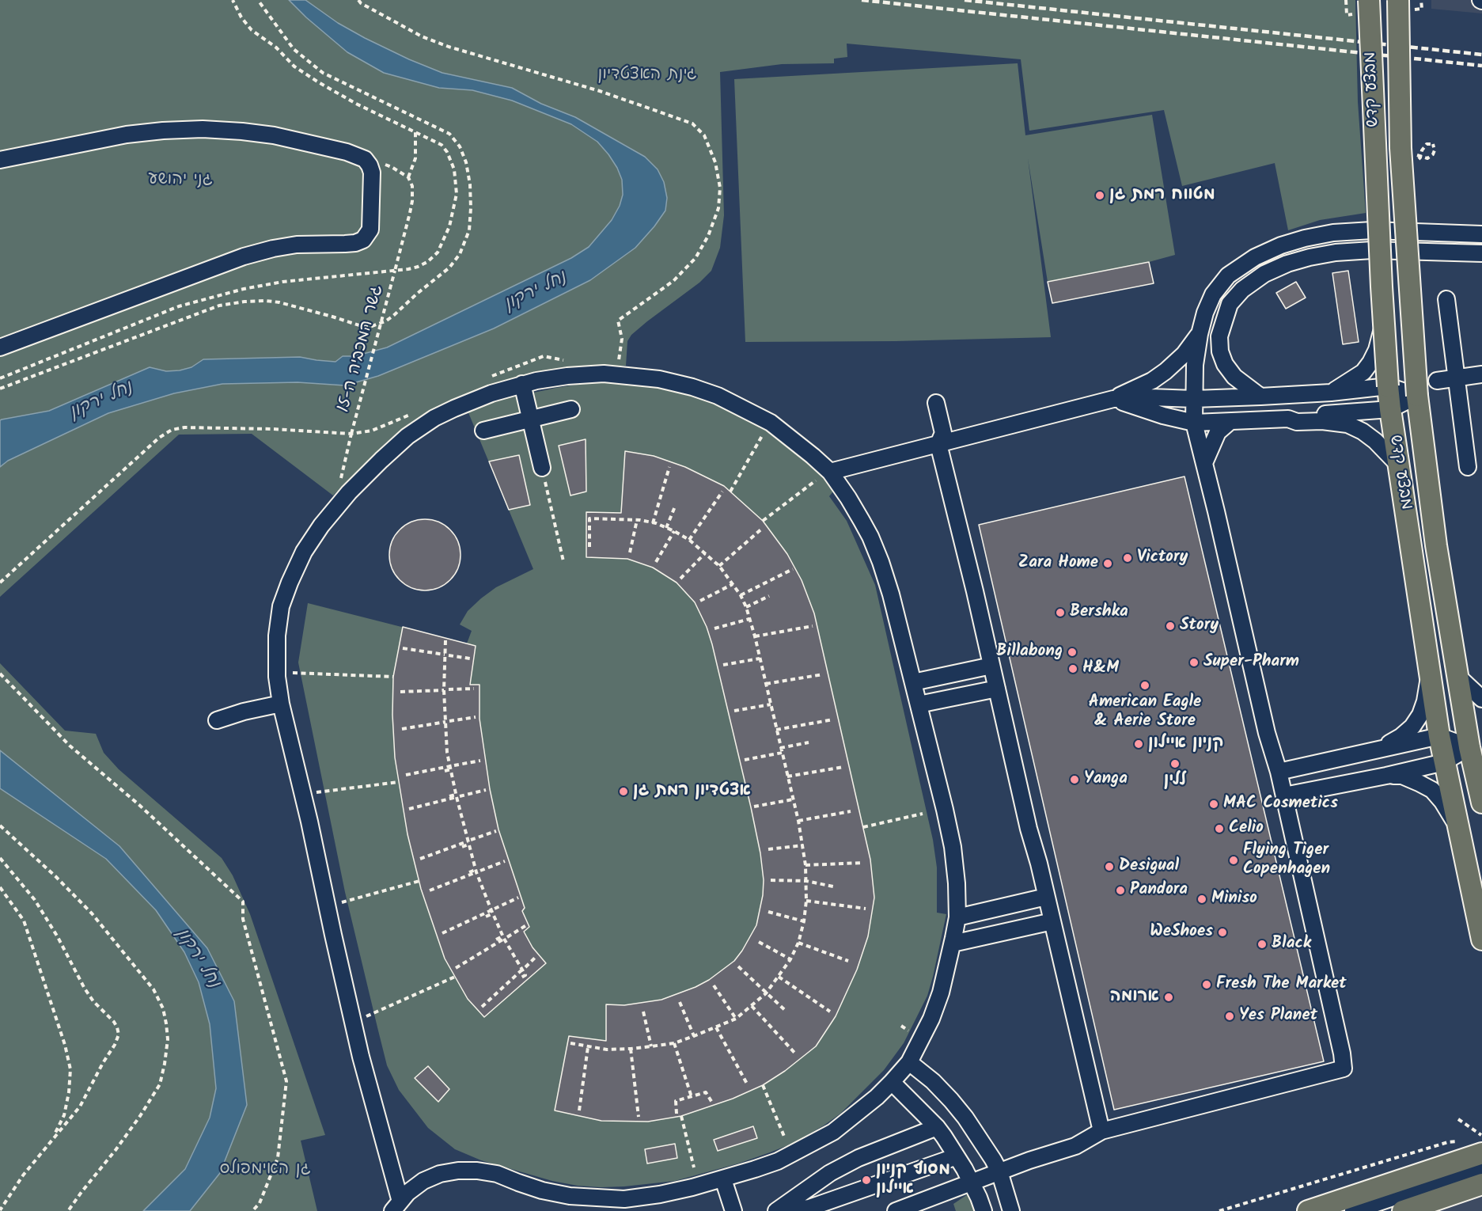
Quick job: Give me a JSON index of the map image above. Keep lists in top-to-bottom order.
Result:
{
  "streets": {
    "main road": ["מבצע קדש"],
    "path": ["גשר המכביה ה-15"]
  },
  "water": ["נחל ירקון"],
  "parks": ["גינת האצטדיון", "גני יהושע", "גן האימפולס"],
  "places": [
    "מטווח רמת גן",
    "Victory",
    "Zara Home",
    "Bershka",
    "Story",
    "Billabong",
    "Super-Pharm",
    "H&M",
    "American Eagle & Aerie Store",
    "קניון איילון",
    "ללין",
    "Yanga",
    "אצטדיון רמת גן",
    "MAC Cosmetics",
    "Celio",
    "Flying Tiger Copenhagen",
    "Desigual",
    "Pandora",
    "Miniso",
    "WeShoes",
    "Black",
    "Fresh The Market",
    "ארומה",
    "Yes Planet",
    "מסוף קניון איילון"
  ]
}
